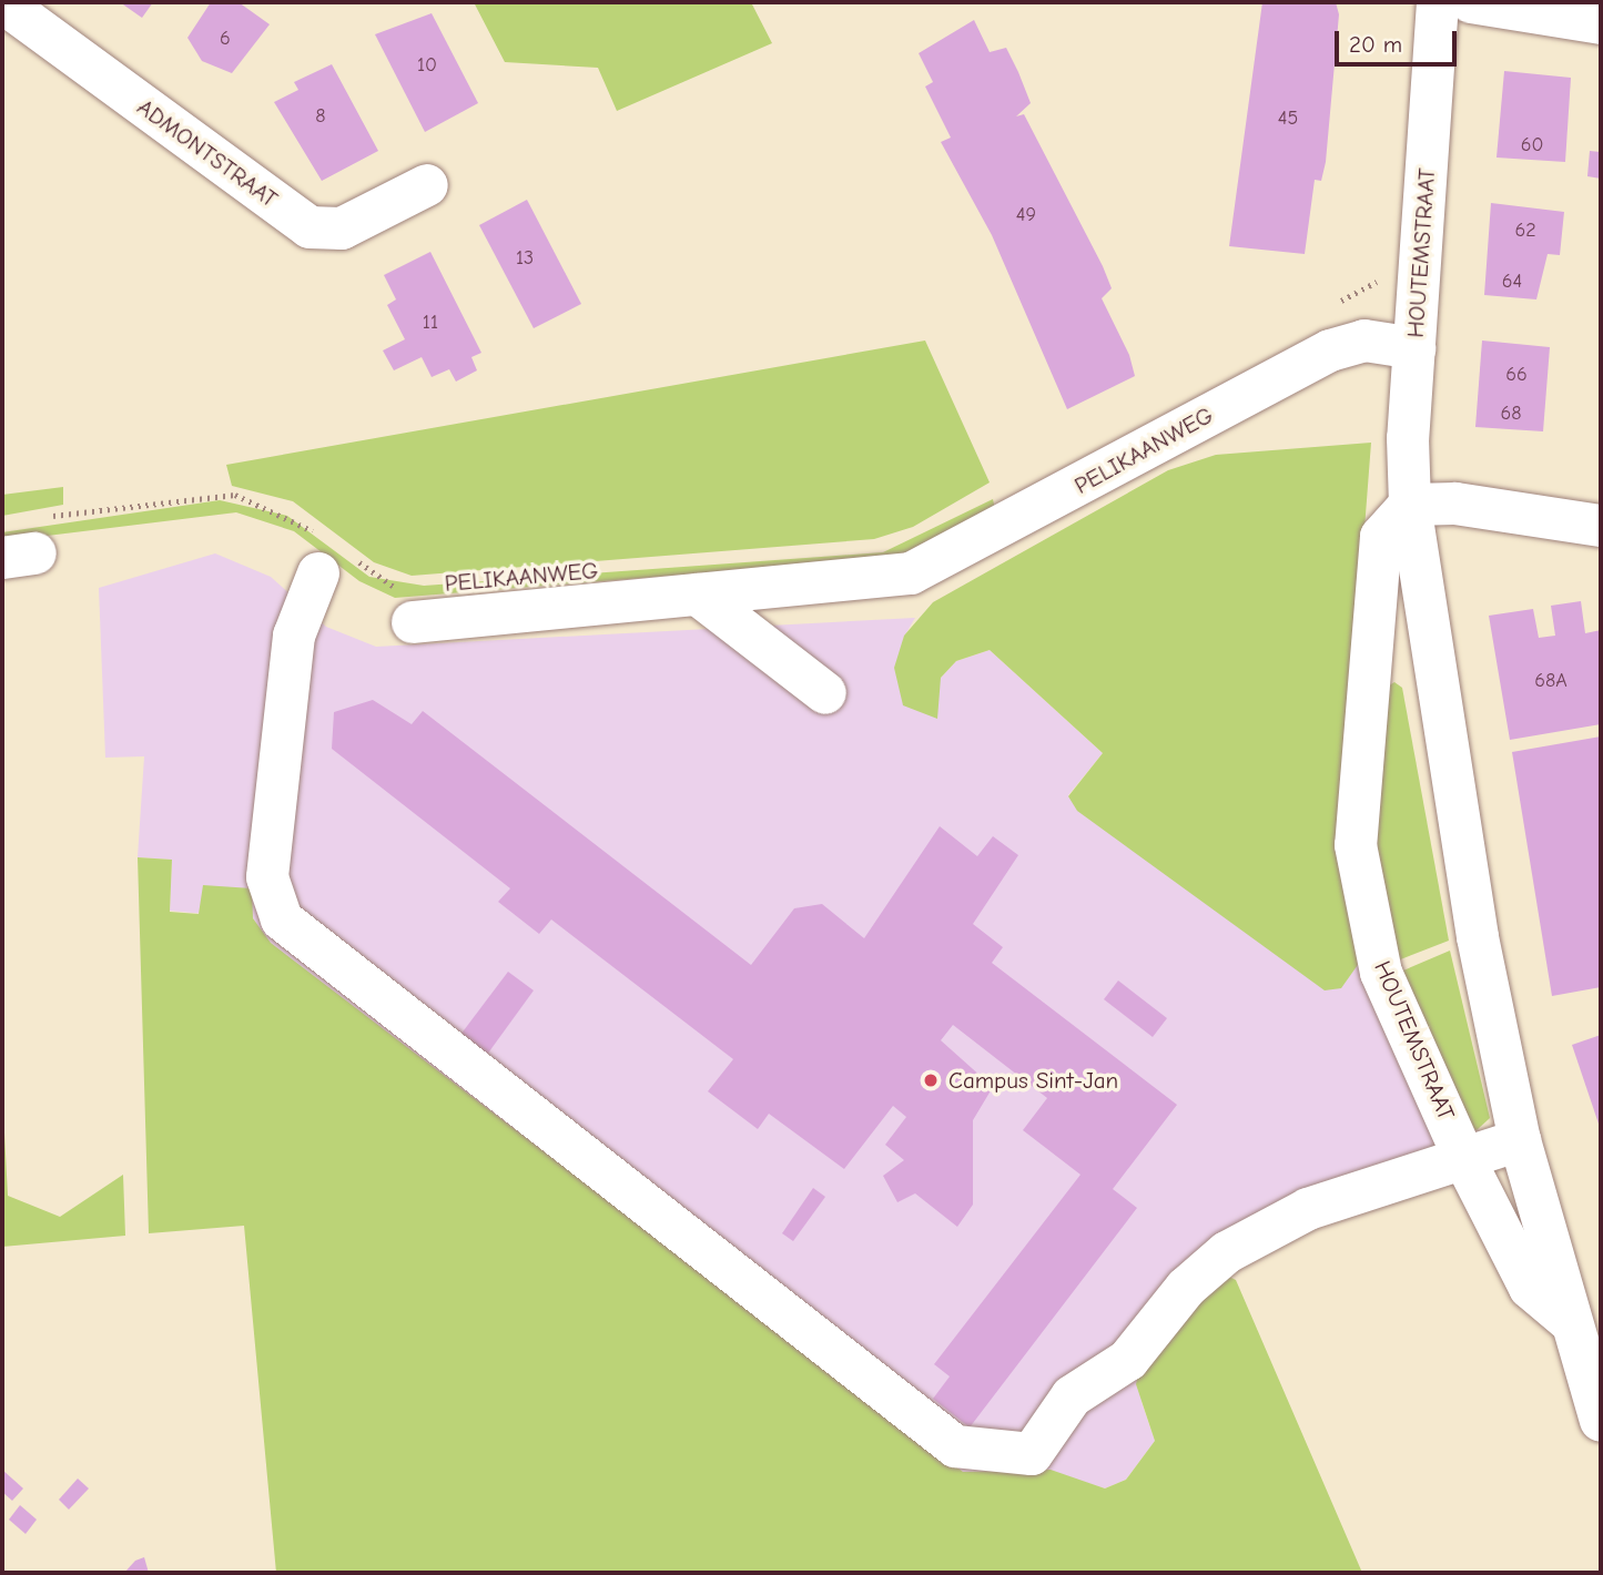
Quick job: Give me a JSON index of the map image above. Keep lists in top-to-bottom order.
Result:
{
  "streets": {
    "street": ["ADMONTSTRAAT", "HOUTEMSTRAAT", "PELIKAANWEG"]
  },
  "crossings": [
    ["HOUTEMSTRAAT", "PELIKAANWEG"]
  ],
  "places": ["Campus Sint-Jan"],
  "house_numbers": [
    "6",
    "10",
    "8",
    "45",
    "60",
    "49",
    "62",
    "13",
    "64",
    "11",
    "66",
    "68",
    "68A"
  ],
  "scale_bar": "20 m"
}
